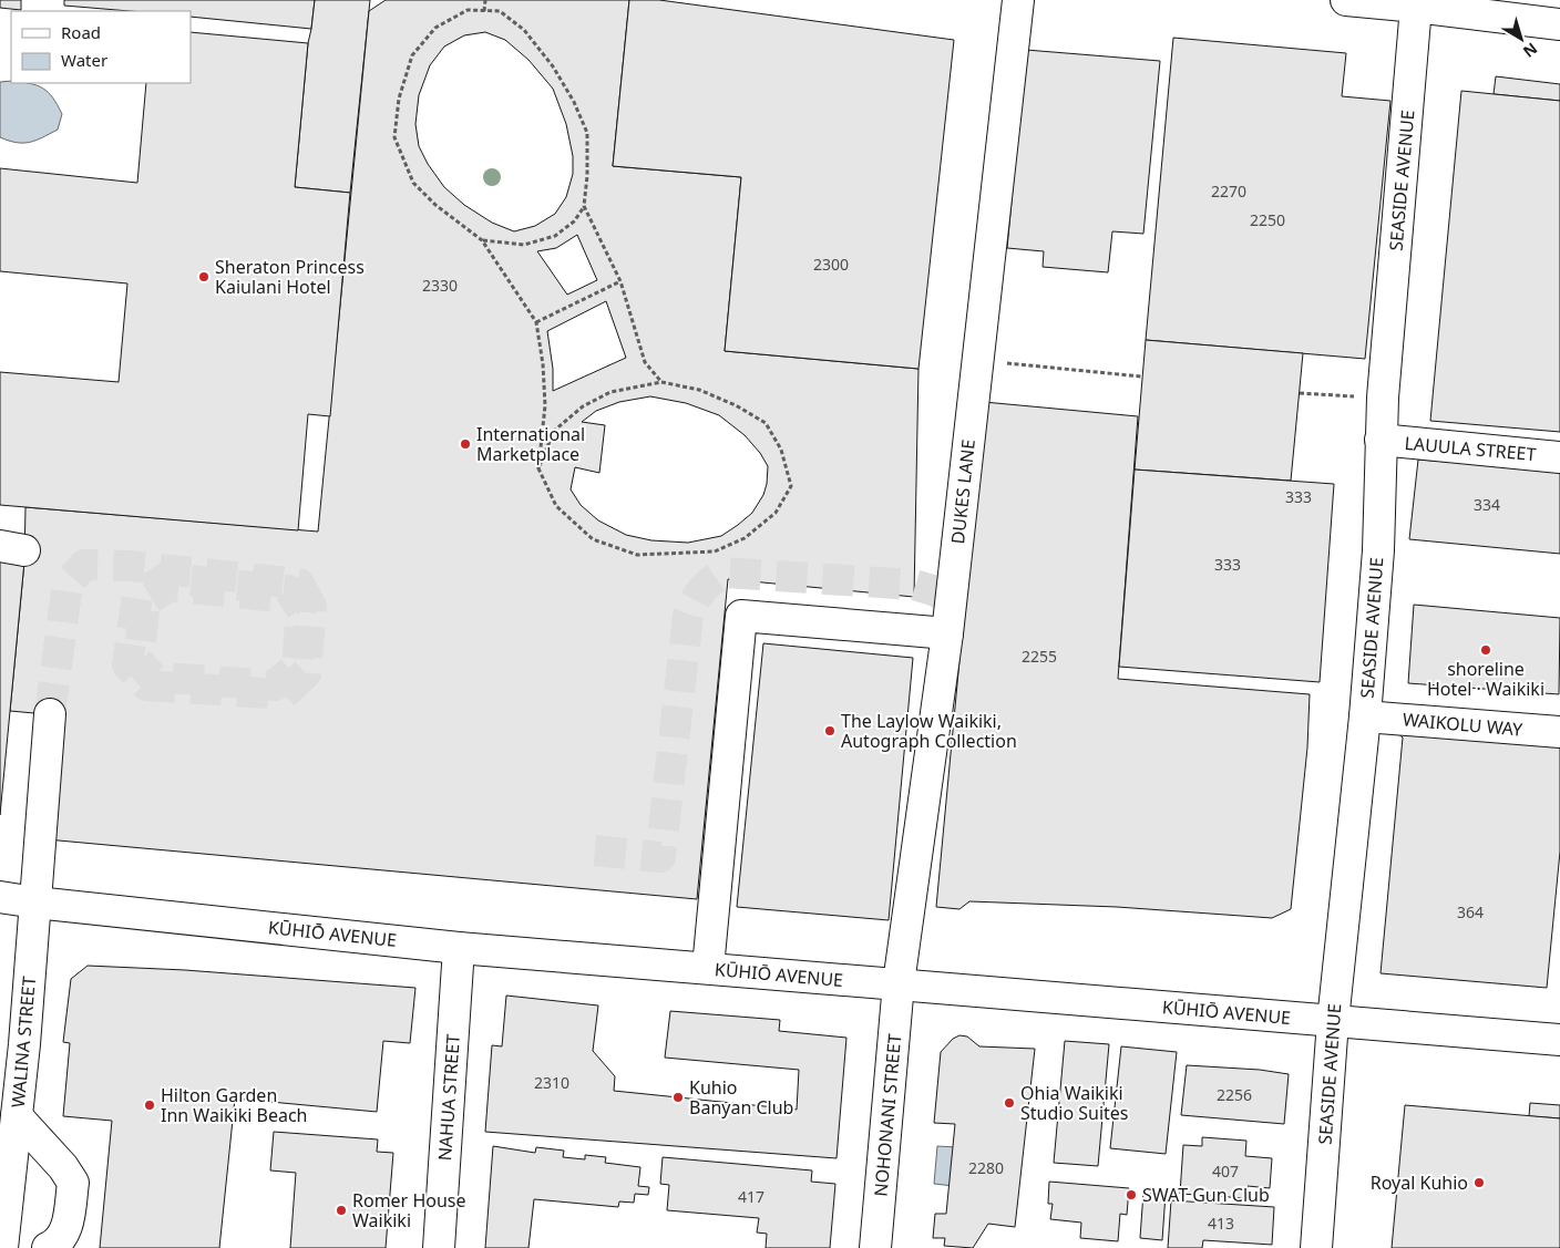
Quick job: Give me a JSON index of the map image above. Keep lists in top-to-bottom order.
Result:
{
  "streets": {
    "street": [
      "SEASIDE AVENUE",
      "LAUULA STREET",
      "DUKES LANE",
      "WAIKOLU WAY",
      "KŪHIŌ AVENUE",
      "WALINA STREET",
      "NAHUA STREET",
      "NOHONANI STREET"
    ]
  },
  "crossings": [
    ["SEASIDE AVENUE", "LAUULA STREET"],
    ["SEASIDE AVENUE", "WAIKOLU WAY"],
    ["SEASIDE AVENUE", "KŪHIŌ AVENUE"],
    ["DUKES LANE", "KŪHIŌ AVENUE"],
    ["DUKES LANE", "NOHONANI STREET"],
    ["KŪHIŌ AVENUE", "WALINA STREET"],
    ["KŪHIŌ AVENUE", "NAHUA STREET"],
    ["KŪHIŌ AVENUE", "NOHONANI STREET"]
  ],
  "places": [
    "Sheraton Princess Kaiulani Hotel",
    "International Marketplace",
    "shoreline Hotel · Waikiki",
    "The Laylow Waikiki, Autograph Collection",
    "Kuhio Banyan Club",
    "Ohia Waikiki Studio Suites",
    "Hilton Garden Inn Waikiki Beach",
    "Royal Kuhio",
    "SWAT Gun Club",
    "Romer House Waikiki"
  ],
  "house_numbers": [
    "2270",
    "2250",
    "2300",
    "2330",
    "333",
    "334",
    "333",
    "2255",
    "364",
    "2310",
    "2256",
    "2280",
    "407",
    "417",
    "413"
  ],
  "legend": ["Road", "Water"],
  "north": "bottom right"
}
